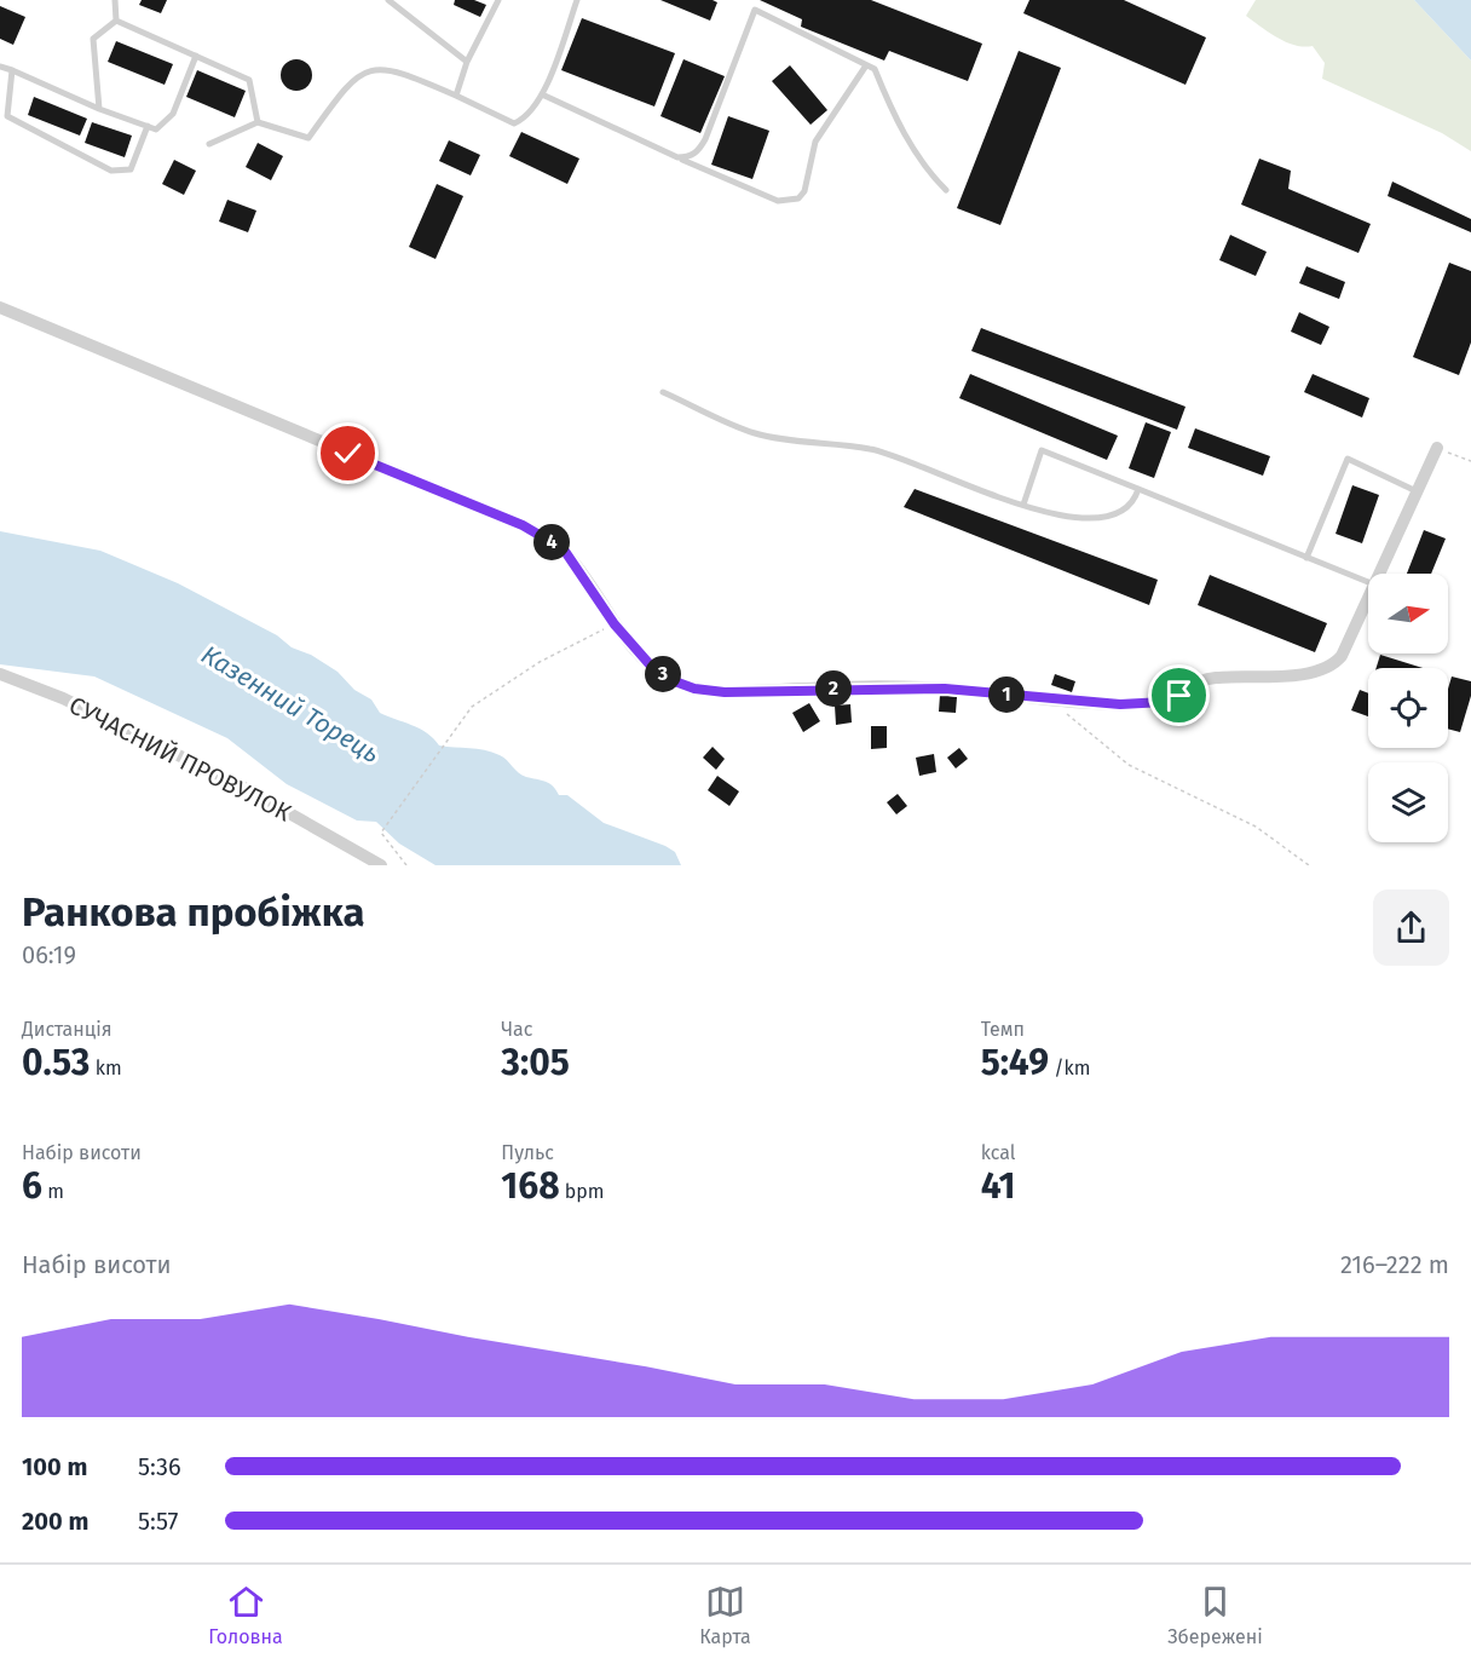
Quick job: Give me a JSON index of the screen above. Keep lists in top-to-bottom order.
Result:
{
  "streets": {
    "street": ["СУЧАСНИЙ ПРОВУЛОК"]
  },
  "water": ["Казенний Торець"],
  "north": "right",
  "page": {
    "pins": [
      "4",
      "3",
      "2",
      "1"
    ],
    "heading": ["Ранкова пробіжка", "06:19"],
    "stats": [
      ["Дистанція", "0.53 km"],
      ["Час", "3:05"],
      ["Темп", "5:49 /km"],
      ["Набір висоти", "6 m"],
      ["Пульс", "168 bpm"],
      ["kcal", "41"]
    ],
    "chart": ["Набір висоти", "216–222 m"],
    "list": [
      {
        "name": "100 m",
        "note": "5:36"
      },
      {
        "name": "200 m",
        "note": "5:57"
      }
    ],
    "tabs": ["Головна", "Карта", "Збережені"]
  }
}
